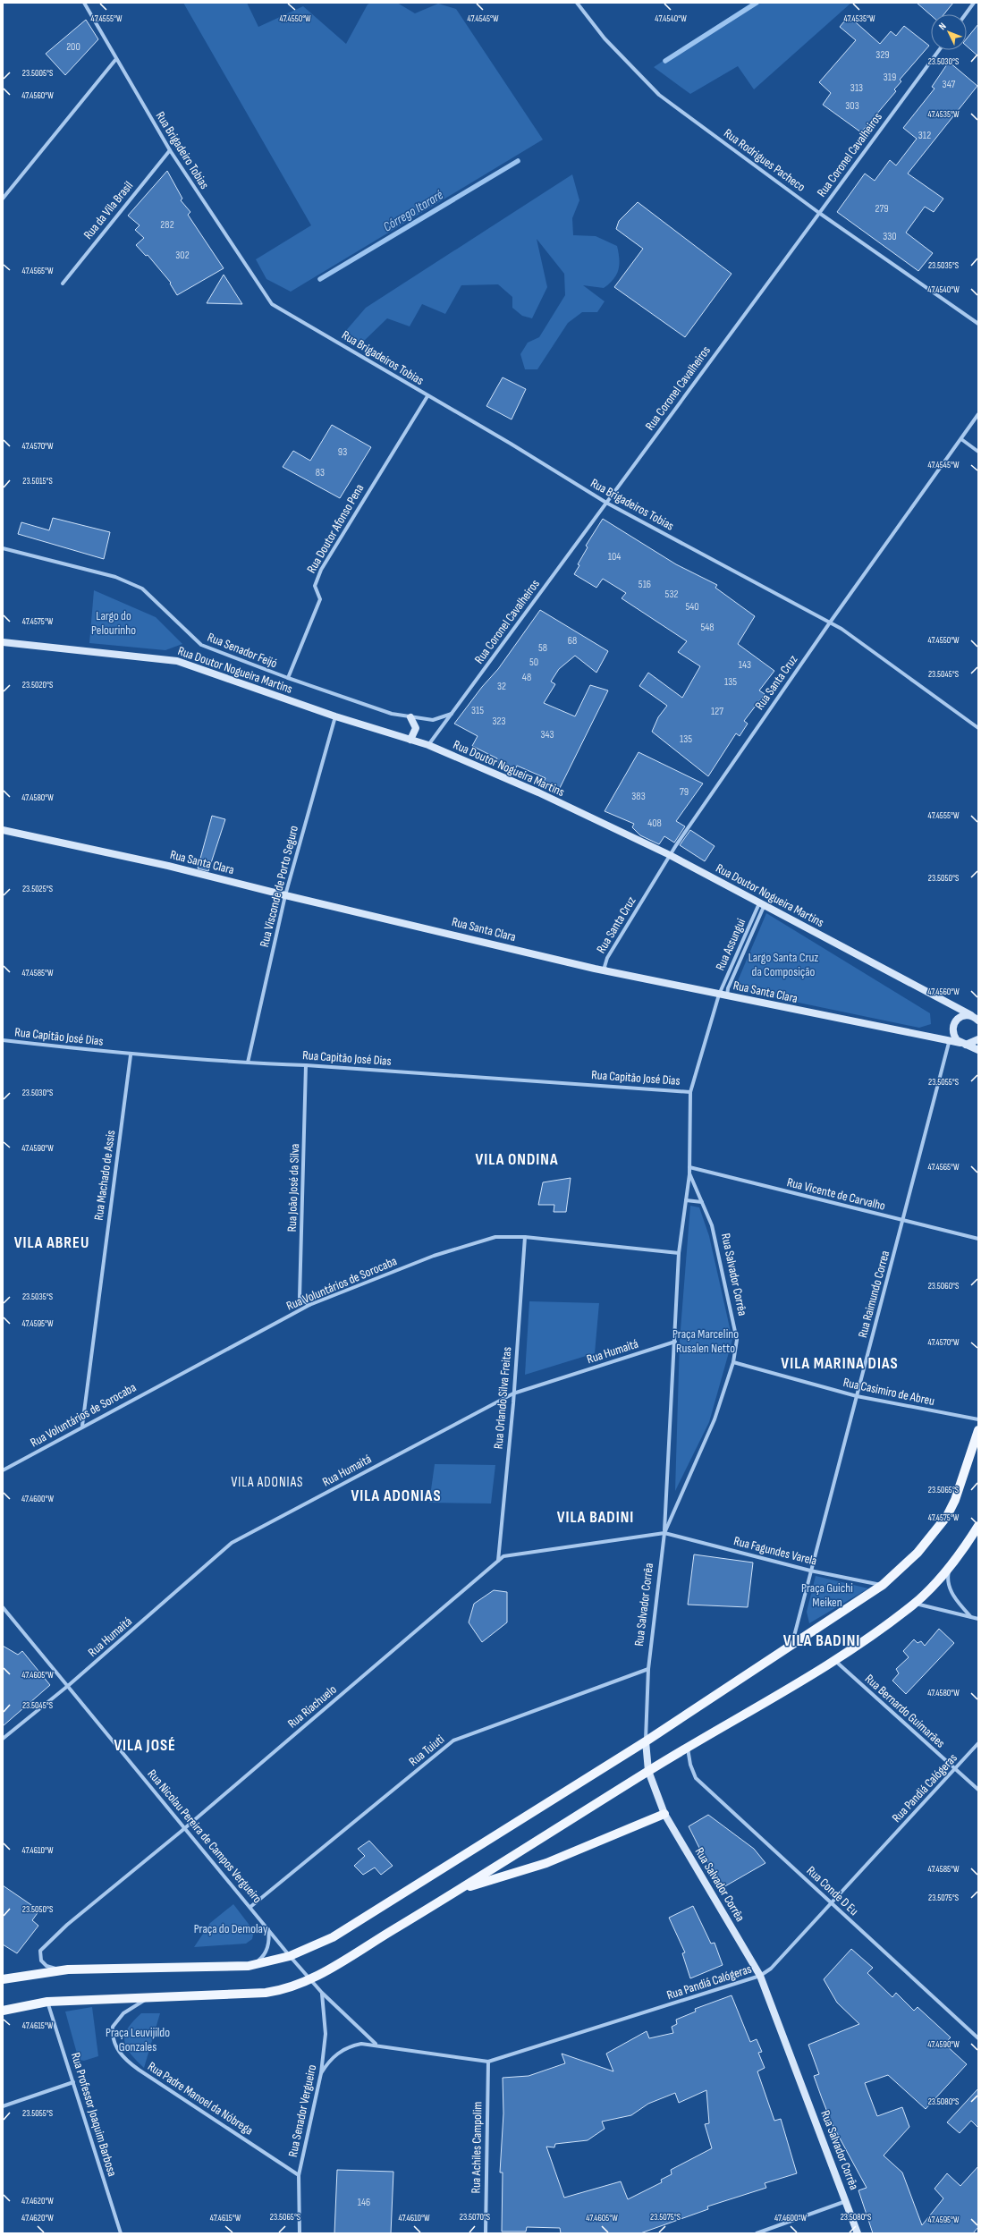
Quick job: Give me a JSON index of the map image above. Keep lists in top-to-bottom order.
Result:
{
  "streets": {
    "main road": ["Rua Doutor Nogueira Martins", "Rua Santa Clara", "Rua Salvador Corrêa"],
    "street": [
      "Rua Brigadeiro Tobias",
      "Rua Coronel Cavalheiros",
      "Rua Rodrigues Pacheco",
      "Rua da Vila Brasil",
      "Rua Brigadeiros Tobias",
      "Rua Doutor Afonso Pena",
      "Rua Senador Feijó",
      "Rua Santa Cruz",
      "Rua Visconde de Porto Seguro",
      "Rua Assungui",
      "Rua Capitão José Dias",
      "Rua Machado de Assis",
      "Rua João José da Silva",
      "Rua Vicente de Carvalho",
      "Rua Voluntários de Sorocaba",
      "Rua Raimundo Correa",
      "Rua Humaitá",
      "Rua Casimiro de Abreu",
      "Rua Orlando Silva Freitas",
      "Rua Fagundes Varela",
      "Rua Riachuelo",
      "Rua Bernardo Guimarães",
      "Rua Tuiuti",
      "Rua Pandiá Calógeras",
      "Rua Nicolau Pereira de Campos Vergueiro",
      "Rua Conde D Eu",
      "Rua Padre Manoel da Nóbrega",
      "Rua Senador Vergueiro",
      "Rua Professor Joaquim Barbosa",
      "Rua Achiles Campolim"
    ]
  },
  "crossings": [
    ["Rua Brigadeiro Tobias", "Rua da Vila Brasil"],
    ["Rua Brigadeiro Tobias", "Rua Brigadeiros Tobias"],
    ["Rua Coronel Cavalheiros", "Rua Rodrigues Pacheco"],
    ["Rua Coronel Cavalheiros", "Rua Brigadeiros Tobias"],
    ["Rua Coronel Cavalheiros", "Rua Senador Feijó"],
    ["Rua Coronel Cavalheiros", "Rua Doutor Nogueira Martins"],
    ["Rua Brigadeiros Tobias", "Rua Doutor Afonso Pena"],
    ["Rua Brigadeiros Tobias", "Rua Santa Cruz"],
    ["Rua Doutor Afonso Pena", "Rua Senador Feijó"],
    ["Rua Doutor Nogueira Martins", "Rua Santa Cruz"],
    ["Rua Doutor Nogueira Martins", "Rua Visconde de Porto Seguro"],
    ["Rua Doutor Nogueira Martins", "Rua Assungui"],
    ["Rua Santa Cruz", "Rua Santa Clara"],
    ["Rua Santa Clara", "Rua Visconde de Porto Seguro"],
    ["Rua Santa Clara", "Rua Assungui"],
    ["Rua Santa Clara", "Rua Salvador Corrêa"],
    ["Rua Santa Clara", "Rua Raimundo Correa"],
    ["Rua Visconde de Porto Seguro", "Rua Capitão José Dias"],
    ["Rua Assungui", "Rua Salvador Corrêa"],
    ["Rua Capitão José Dias", "Rua Machado de Assis"],
    ["Rua Capitão José Dias", "Rua João José da Silva"],
    ["Rua Capitão José Dias", "Rua Salvador Corrêa"],
    ["Rua Machado de Assis", "Rua Voluntários de Sorocaba"],
    ["Rua João José da Silva", "Rua Voluntários de Sorocaba"],
    ["Rua Vicente de Carvalho", "Rua Salvador Corrêa"],
    ["Rua Vicente de Carvalho", "Rua Raimundo Correa"],
    ["Rua Salvador Corrêa", "Rua Voluntários de Sorocaba"],
    ["Rua Salvador Corrêa", "Rua Humaitá"],
    ["Rua Salvador Corrêa", "Rua Casimiro de Abreu"],
    ["Rua Salvador Corrêa", "Rua Fagundes Varela"],
    ["Rua Salvador Corrêa", "Rua Riachuelo"],
    ["Rua Salvador Corrêa", "Rua Tuiuti"],
    ["Rua Salvador Corrêa", "Rua Pandiá Calógeras"],
    ["Rua Voluntários de Sorocaba", "Rua Orlando Silva Freitas"],
    ["Rua Raimundo Correa", "Rua Casimiro de Abreu"],
    ["Rua Raimundo Correa", "Rua Fagundes Varela"],
    ["Rua Humaitá", "Rua Orlando Silva Freitas"],
    ["Rua Humaitá", "Rua Nicolau Pereira de Campos Vergueiro"],
    ["Rua Orlando Silva Freitas", "Rua Riachuelo"],
    ["Rua Fagundes Varela", "Rua Riachuelo"],
    ["Rua Riachuelo", "Rua Nicolau Pereira de Campos Vergueiro"],
    ["Rua Bernardo Guimarães", "Rua Pandiá Calógeras"],
    ["Rua Tuiuti", "Rua Nicolau Pereira de Campos Vergueiro"],
    ["Rua Pandiá Calógeras", "Rua Conde D Eu"],
    ["Rua Pandiá Calógeras", "Rua Senador Vergueiro"],
    ["Rua Pandiá Calógeras", "Rua Achiles Campolim"],
    ["Rua Padre Manoel da Nóbrega", "Rua Senador Vergueiro"]
  ],
  "districts": [
    "VILA ONDINA",
    "VILA ABREU",
    "VILA MARINA DIAS",
    "VILA ADONIAS",
    "VILA ADONIAS",
    "VILA BADINI",
    "VILA BADINI",
    "VILA JOSÉ"
  ],
  "water": ["Córrego Itararé"],
  "parks": [
    "Largo do Pelourinho",
    "Largo Santa Cruz da Composição",
    "Praça Marcelino Rusalen Netto",
    "Praça Guichi Meiken",
    "Praça do Demolay",
    "Praça Leuvijildo Gonzales"
  ],
  "house_numbers": [
    "200",
    "329",
    "319",
    "347",
    "313",
    "303",
    "312",
    "279",
    "282",
    "330",
    "302",
    "93",
    "83",
    "104",
    "516",
    "532",
    "540",
    "548",
    "68",
    "58",
    "50",
    "143",
    "48",
    "135",
    "32",
    "315",
    "127",
    "323",
    "343",
    "135",
    "79",
    "383",
    "408",
    "146"
  ],
  "north": "top left",
  "coordinates": [
    "47.4555°W",
    "47.4550°W",
    "47.4545°W",
    "47.4540°W",
    "47.4535°W",
    "23.5030°S",
    "23.5005°S",
    "47.4560°W",
    "23.5035°S",
    "47.4565°W",
    "47.4570°W",
    "23.5015°S",
    "47.4575°W",
    "23.5045°S",
    "23.5020°S",
    "47.4580°W",
    "23.5050°S",
    "23.5025°S",
    "47.4585°W",
    "23.5055°S",
    "47.4590°W",
    "23.5060°S",
    "47.4595°W",
    "23.5065°S",
    "47.4600°W",
    "47.4605°W",
    "47.4610°W",
    "23.5075°S",
    "47.4615°W",
    "23.5080°S",
    "47.4620°W",
    "23.5070°S"
  ]
}
